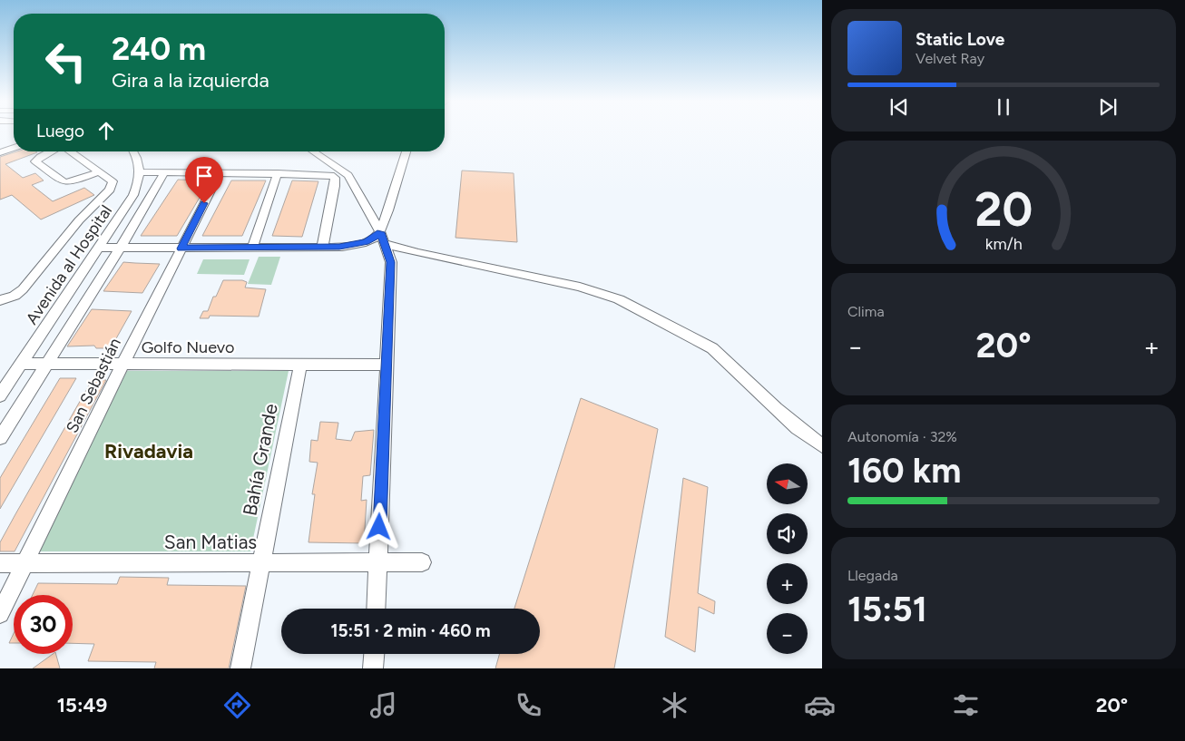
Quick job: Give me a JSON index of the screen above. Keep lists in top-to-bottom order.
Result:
{
  "streets": {
    "street": [
      "Avenida al Hospital",
      "Golfo Nuevo",
      "San Sebastián",
      "Bahía Grande",
      "San Matias"
    ]
  },
  "crossings": [
    ["Avenida al Hospital", "Golfo Nuevo"],
    ["Golfo Nuevo", "San Sebastián"],
    ["Golfo Nuevo", "Bahía Grande"],
    ["San Sebastián", "San Matias"],
    ["Bahía Grande", "San Matias"]
  ],
  "districts": ["Rivadavia"],
  "north": "left",
  "page": {
    "turn": ["240 m", "Gira a la izquierda"],
    "song": ["Static Love", "Velvet Ray"],
    "then": "Luego",
    "tile": [
      "Clima",
      ["Autonomía · 32%", "160 km"],
      ["Llegada", "15:51"]
    ],
    "heat": ["−", "20°", "+"],
    "map_buttons": ["+", "−"],
    "limit": "30",
    "trip": "15:51 · 2 min · 460 m",
    "tabs": ["15:49", "20°"],
    "gauge": ["20", "km/h"]
  }
}
